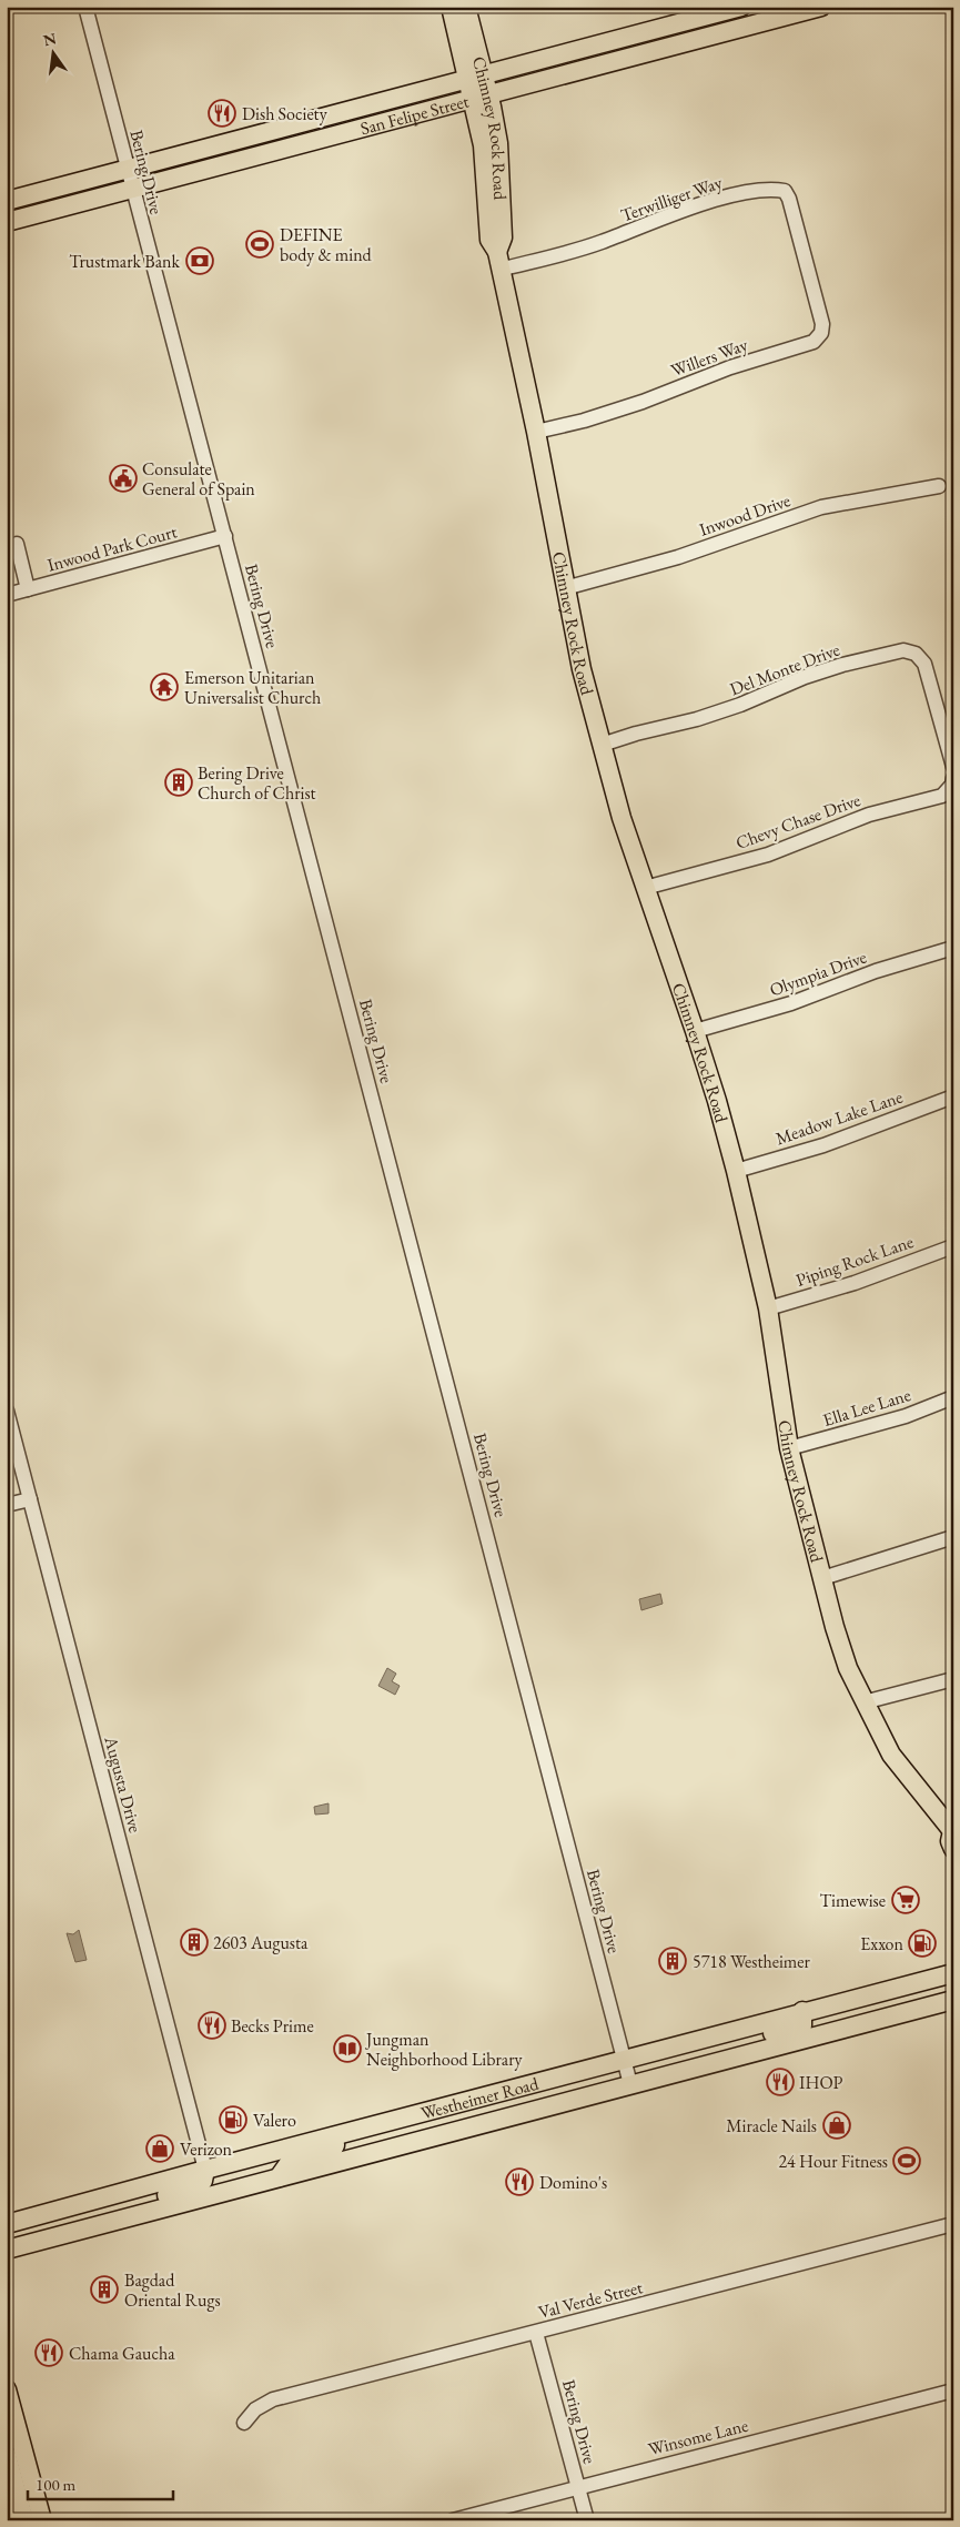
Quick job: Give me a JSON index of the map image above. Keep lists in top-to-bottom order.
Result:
{
  "streets": {
    "main road": ["San Felipe Street", "Chimney Rock Road", "Westheimer Road"],
    "street": [
      "Bering Drive",
      "Terwilliger Way",
      "Willers Way",
      "Inwood Drive",
      "Inwood Park Court",
      "Del Monte Drive",
      "Chevy Chase Drive",
      "Olympia Drive",
      "Meadow Lake Lane",
      "Piping Rock Lane",
      "Ella Lee Lane",
      "Augusta Drive",
      "Val Verde Street",
      "Winsome Lane"
    ]
  },
  "crossings": [
    ["San Felipe Street", "Chimney Rock Road"],
    ["San Felipe Street", "Bering Drive"],
    ["Chimney Rock Road", "Terwilliger Way"],
    ["Chimney Rock Road", "Willers Way"],
    ["Chimney Rock Road", "Inwood Drive"],
    ["Chimney Rock Road", "Del Monte Drive"],
    ["Chimney Rock Road", "Chevy Chase Drive"],
    ["Chimney Rock Road", "Olympia Drive"],
    ["Chimney Rock Road", "Meadow Lake Lane"],
    ["Chimney Rock Road", "Piping Rock Lane"],
    ["Chimney Rock Road", "Ella Lee Lane"],
    ["Bering Drive", "Inwood Park Court"],
    ["Bering Drive", "Westheimer Road"],
    ["Bering Drive", "Val Verde Street"],
    ["Bering Drive", "Winsome Lane"],
    ["Terwilliger Way", "Willers Way"],
    ["Augusta Drive", "Westheimer Road"]
  ],
  "places": {
    "restaurant": [
      "Dish Society",
      "Becks Prime",
      "IHOP",
      "Domino's",
      "Chama Gaucha"
    ],
    "sports": ["DEFINE body & mind", "24 Hour Fitness"],
    "bank": ["Trustmark Bank"],
    "public building": ["Consulate General of Spain"],
    "temple": ["Emerson Unitarian Universalist Church"],
    "building": [
      "Bering Drive Church of Christ",
      "2603 Augusta",
      "5718 Westheimer",
      "Bagdad Oriental Rugs"
    ],
    "supermarket": ["Timewise"],
    "fuel station": ["Exxon", "Valero"],
    "library": ["Jungman Neighborhood Library"],
    "shop": ["Miracle Nails", "Verizon"]
  },
  "scale_bar": "100 m",
  "north": "top"
}
